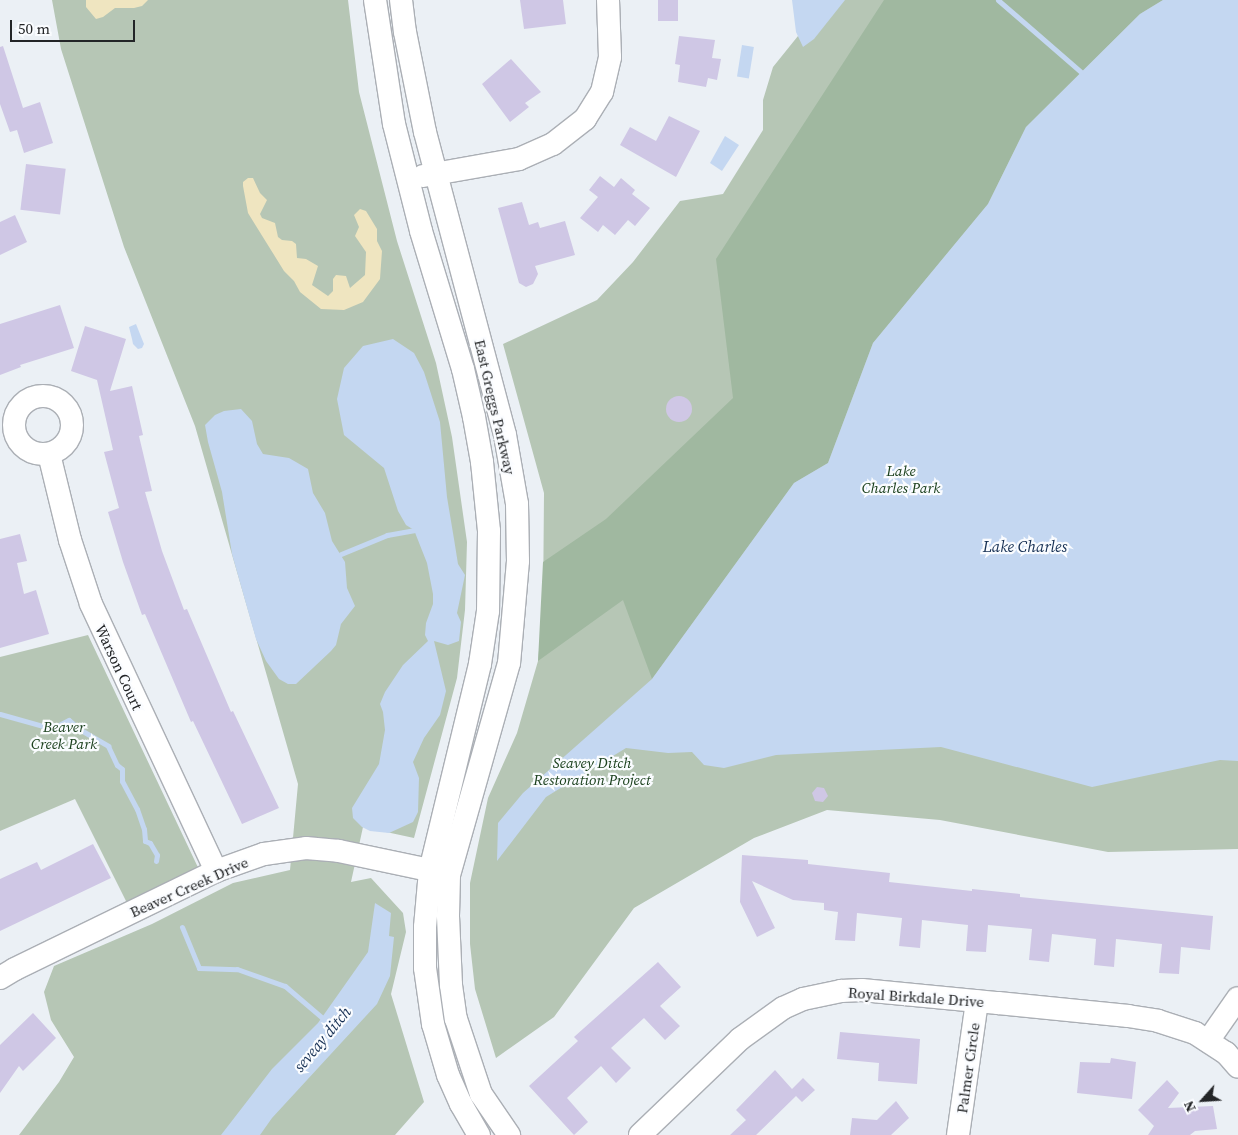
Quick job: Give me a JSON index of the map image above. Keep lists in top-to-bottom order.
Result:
{
  "streets": {
    "street": [
      "East Greggs Parkway",
      "Warson Court",
      "Beaver Creek Drive",
      "Royal Birkdale Drive",
      "Palmer Circle"
    ]
  },
  "crossings": [
    ["East Greggs Parkway", "Beaver Creek Drive"],
    ["Warson Court", "Beaver Creek Drive"],
    ["Royal Birkdale Drive", "Palmer Circle"]
  ],
  "water": ["Lake Charles", "seveay ditch"],
  "parks": ["Lake Charles Park", "Beaver Creek Park", "Seavey Ditch Restoration Project"],
  "scale_bar": "50 m",
  "north": "bottom left"
}
